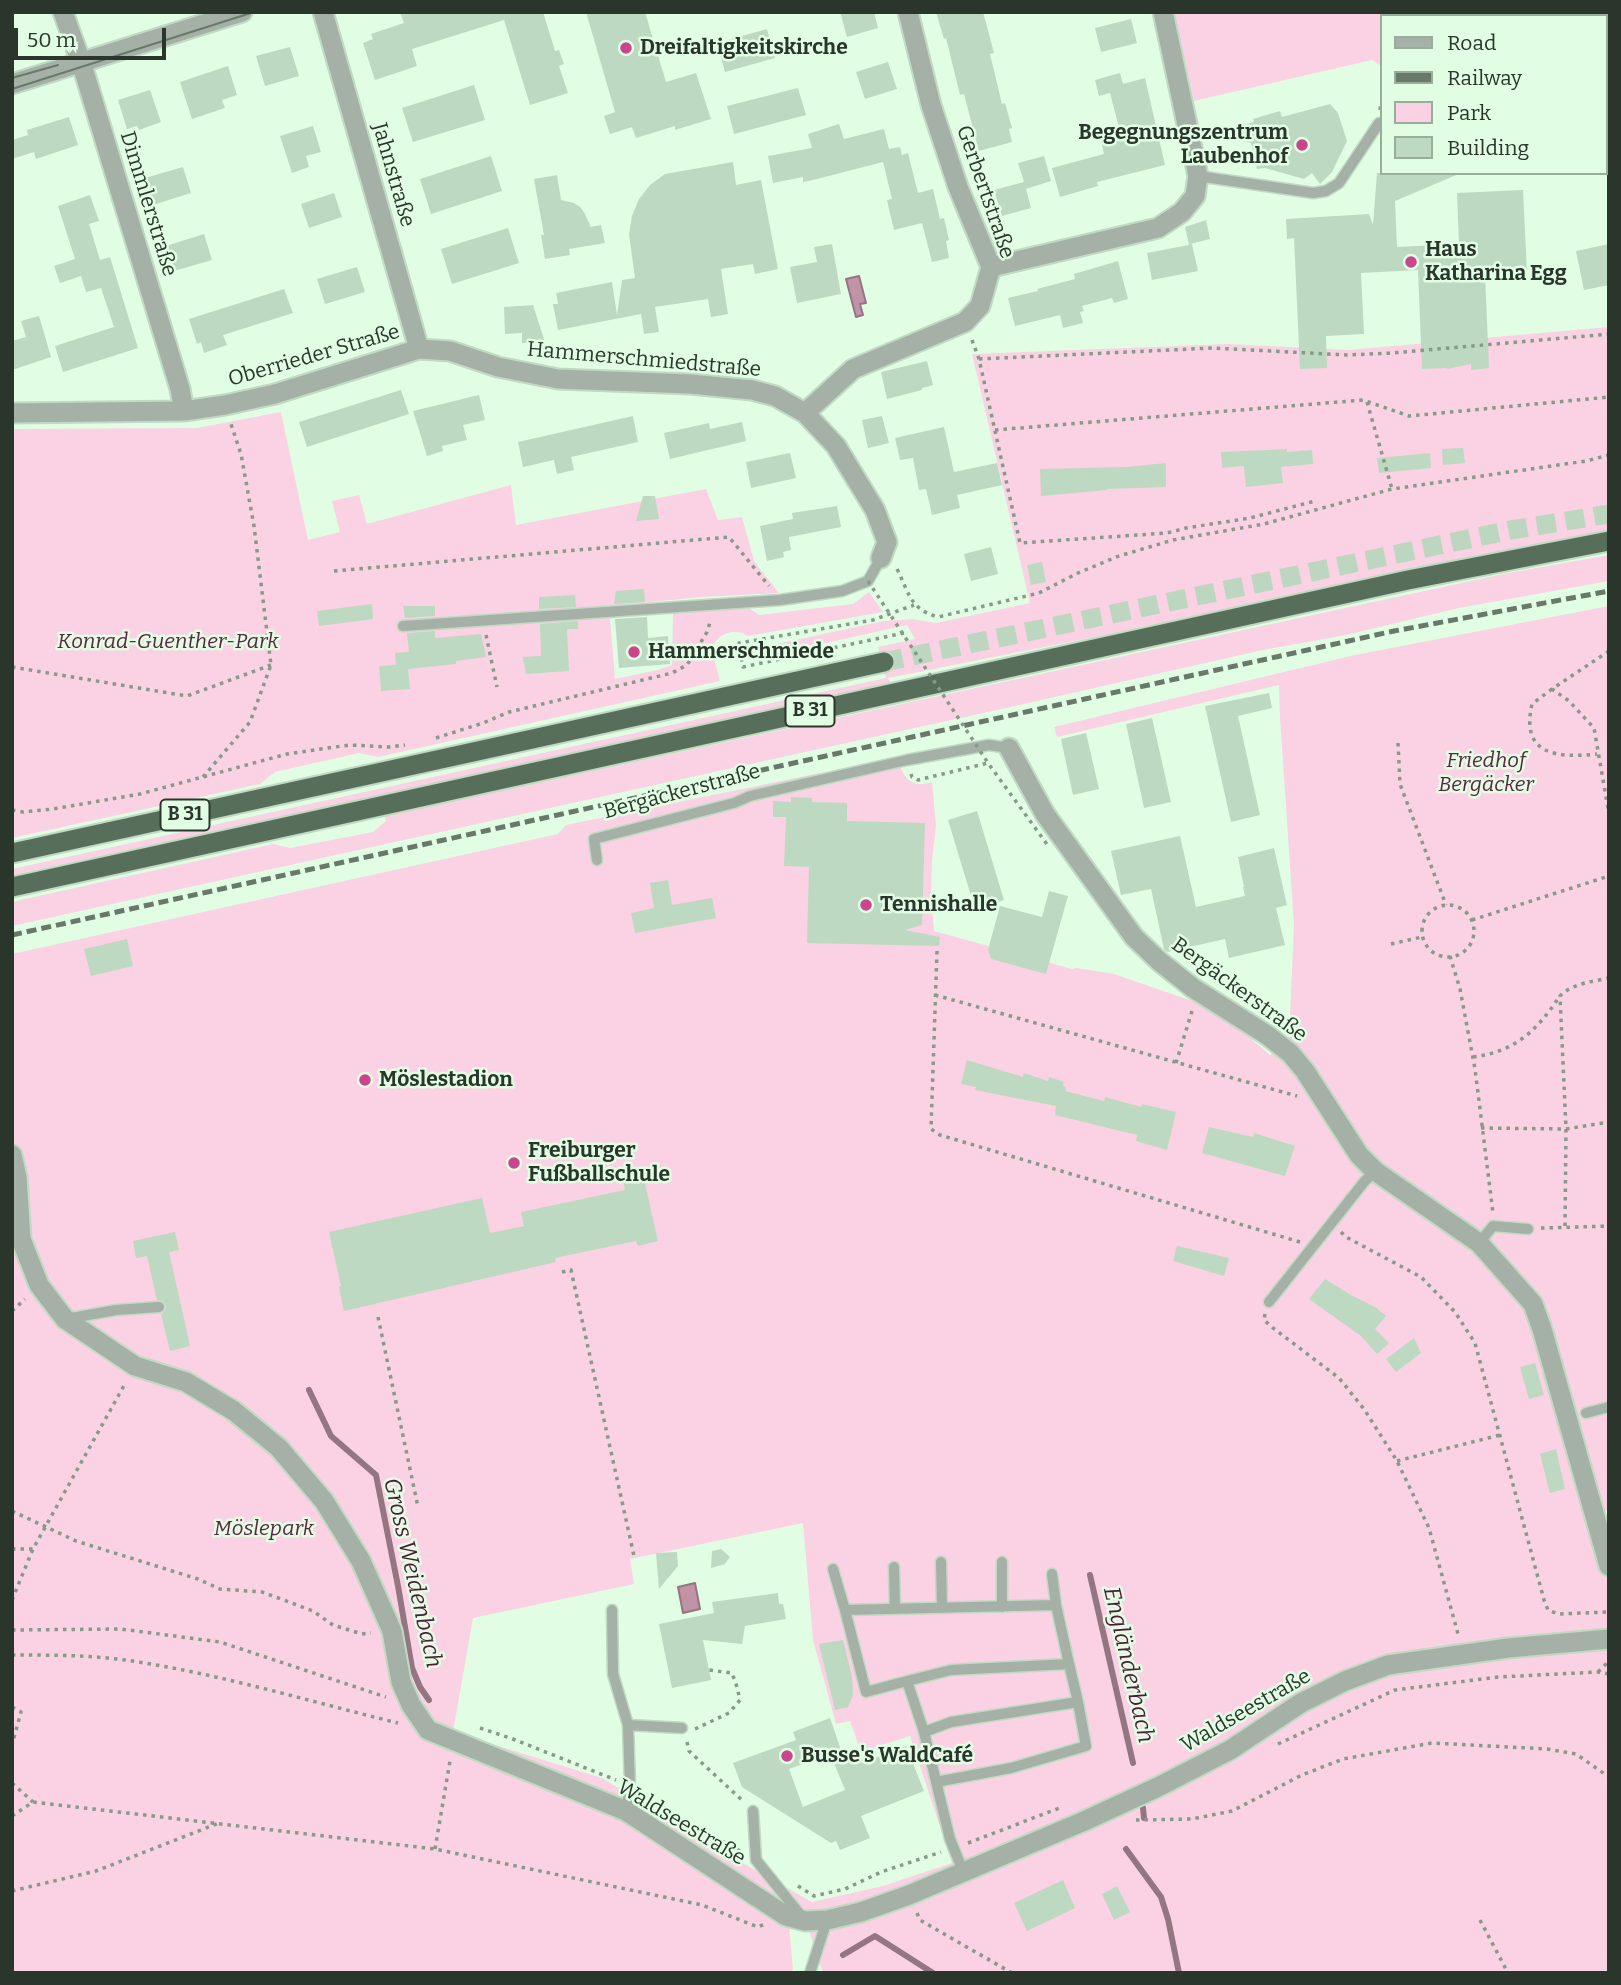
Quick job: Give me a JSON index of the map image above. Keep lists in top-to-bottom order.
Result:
{
  "streets": {
    "highway": ["B 31"],
    "street": [
      "Jahnstraße",
      "Gerbertstraße",
      "Dimmlerstraße",
      "Oberrieder Straße",
      "Hammerschmiedstraße",
      "Bergäckerstraße",
      "Waldseestraße"
    ]
  },
  "crossings": [
    ["Jahnstraße", "Oberrieder Straße"],
    ["Jahnstraße", "Hammerschmiedstraße"],
    ["Dimmlerstraße", "Oberrieder Straße"],
    ["Oberrieder Straße", "Hammerschmiedstraße"]
  ],
  "water": ["Gross Weidenbach", "Engländerbach"],
  "parks": ["Konrad-Guenther-Park", "Friedhof Bergäcker", "Möslepark"],
  "places": [
    "Dreifaltigkeitskirche",
    "Begegnungszentrum Laubenhof",
    "Haus Katharina Egg",
    "Hammerschmiede",
    "Tennishalle",
    "Möslestadion",
    "Freiburger Fußballschule",
    "Busse's WaldCafé"
  ],
  "legend": [
    "Road",
    "Railway",
    "Park",
    "Building"
  ],
  "scale_bar": "50 m"
}
